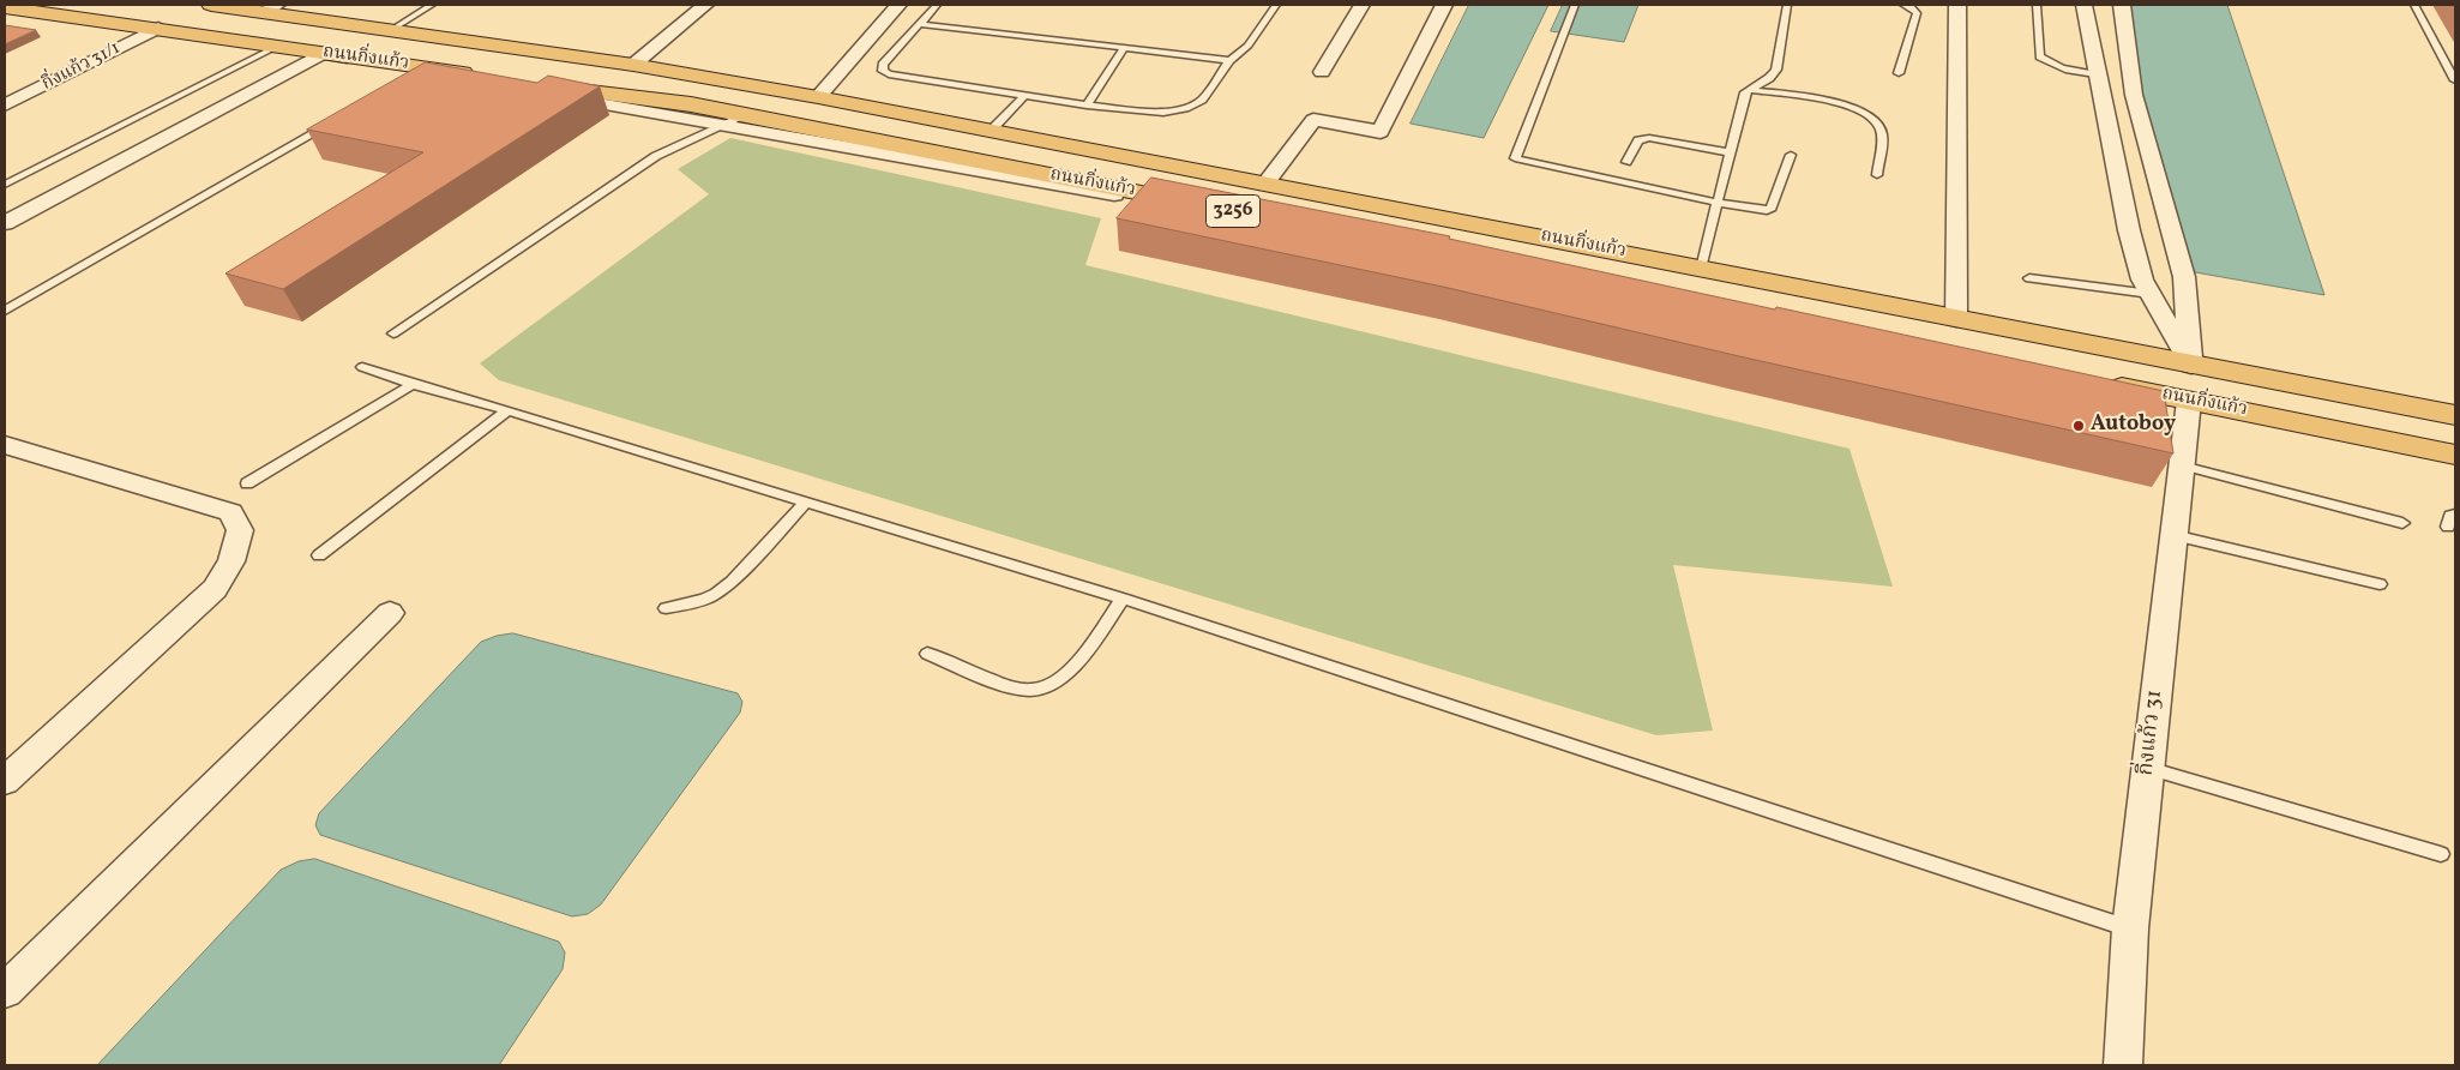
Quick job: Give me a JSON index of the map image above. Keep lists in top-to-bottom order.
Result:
{
  "streets": {
    "main road": ["ถนนกิ่งแก้ว", "3256"],
    "street": ["กิ่งแก้ว 31/1", "กิ่งแก้ว 31"]
  },
  "crossings": [
    ["ถนนกิ่งแก้ว", "กิ่งแก้ว 31/1"],
    ["ถนนกิ่งแก้ว", "กิ่งแก้ว 31"]
  ],
  "places": ["Autoboy"]
}
